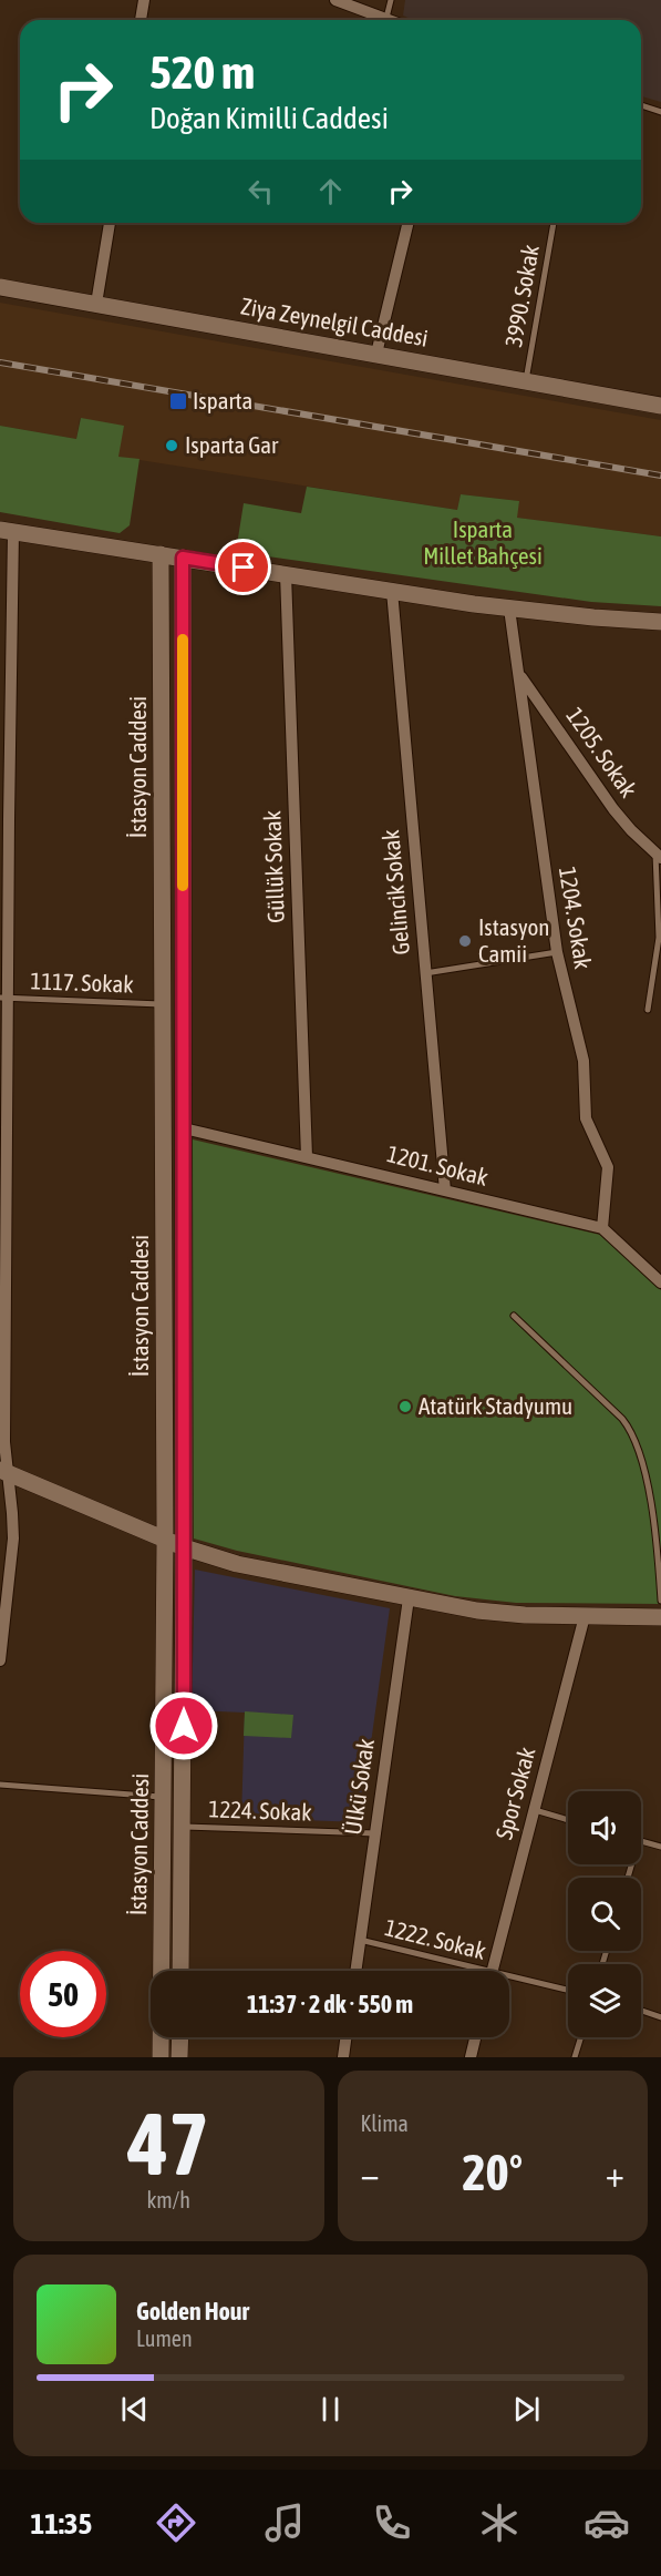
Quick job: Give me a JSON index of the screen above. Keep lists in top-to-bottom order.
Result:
{
  "streets": {
    "main road": ["Ziya Zeynelgil Caddesi", "İstasyon Caddesi"],
    "street": [
      "1205. Sokak",
      "Güllük Sokak",
      "Gelincik Sokak",
      "1204. Sokak",
      "1201. Sokak",
      "Ülkü Sokak",
      "Spor Sokak"
    ],
    "lane": [
      "3990. Sokak",
      "1117. Sokak",
      "1224. Sokak",
      "1222. Sokak"
    ]
  },
  "crossings": [
    ["3990. Sokak", "Ziya Zeynelgil Caddesi"],
    ["1205. Sokak", "1204. Sokak"],
    ["İstasyon Caddesi", "1117. Sokak"],
    ["İstasyon Caddesi", "1201. Sokak"],
    ["İstasyon Caddesi", "1224. Sokak"],
    ["Güllük Sokak", "1201. Sokak"],
    ["Gelincik Sokak", "1201. Sokak"],
    ["1204. Sokak", "1201. Sokak"],
    ["Ülkü Sokak", "1224. Sokak"],
    ["Ülkü Sokak", "1222. Sokak"]
  ],
  "parks": ["Isparta Millet Bahçesi"],
  "places": {
    "transit": ["Isparta"],
    "other": ["Isparta Gar", "Istasyon Camii", "Atatürk Stadyumu"]
  },
  "page": {
    "turn": ["520 m", "Doğan Kimilli Caddesi"],
    "limit": "50",
    "trip": "11:37 · 2 dk · 550 m",
    "tile": [
      ["47", "km/h"],
      "Klima"
    ],
    "heat": ["−", "20°", "+"],
    "song": ["Golden Hour", "Lumen"],
    "tabs": "11:35"
  }
}
